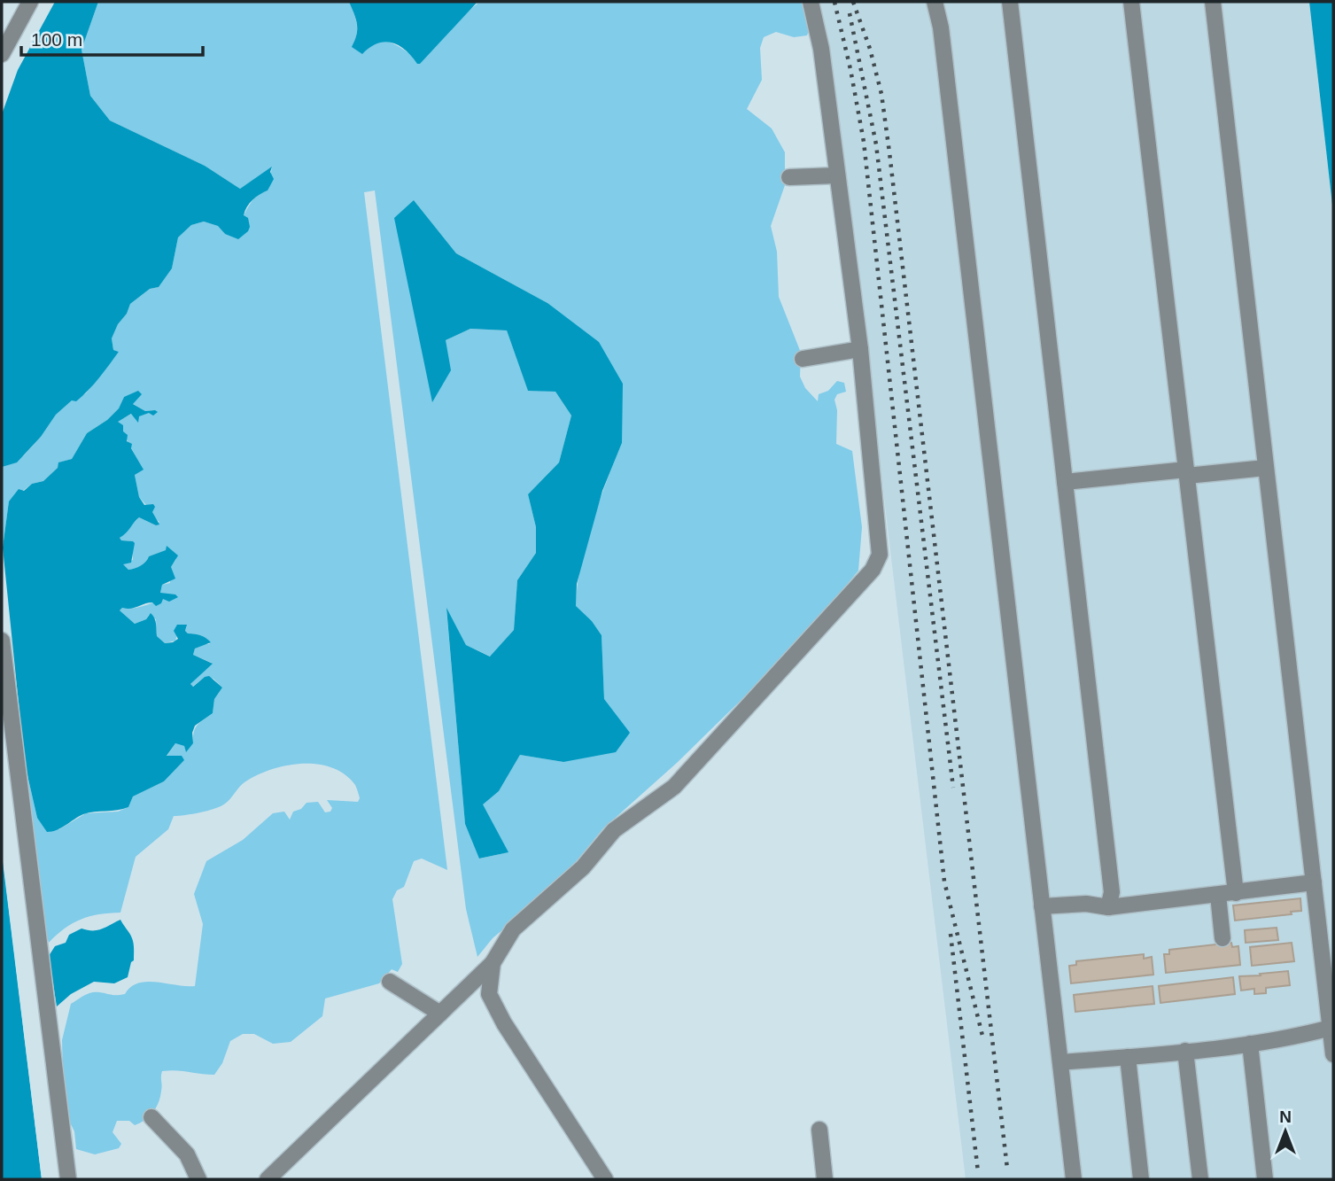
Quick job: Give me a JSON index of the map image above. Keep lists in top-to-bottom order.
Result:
{
  "scale_bar": "100 m",
  "north": "top"
}
